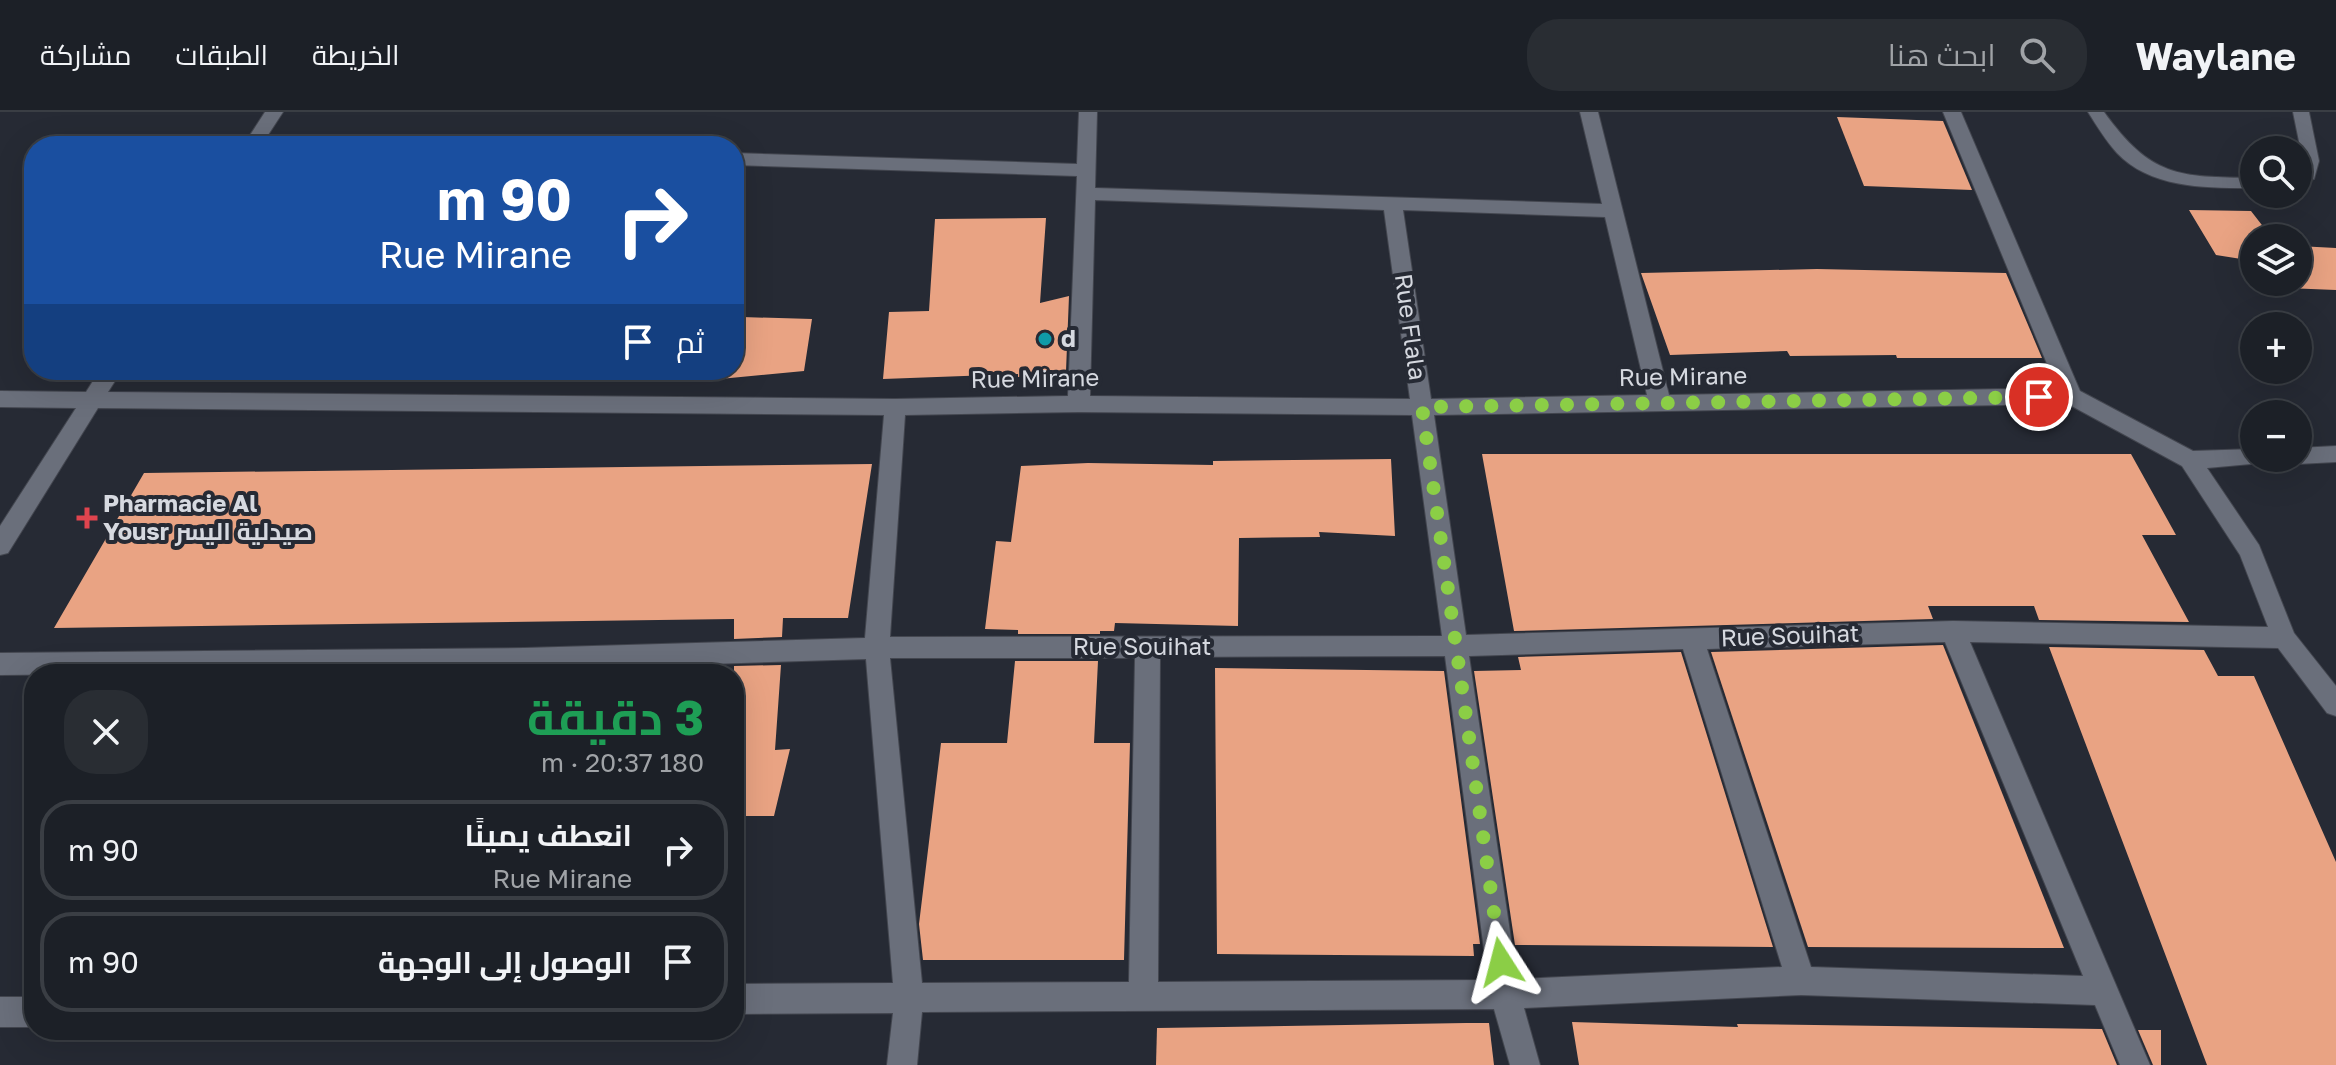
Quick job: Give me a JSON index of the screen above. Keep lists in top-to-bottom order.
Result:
{
  "streets": {
    "street": ["Rue Flala", "Rue Mirane", "Rue Souihat"]
  },
  "crossings": [
    ["Rue Flala", "Rue Mirane"],
    ["Rue Flala", "Rue Souihat"]
  ],
  "places": {
    "other": ["d"],
    "health": ["Pharmacie Al Yousr صيدلية اليسر"]
  },
  "page": {
    "header": "Waylane",
    "search": "ابحث هنا",
    "nav": ["الخريطة", "الطبقات", "مشاركة"],
    "map_buttons": ["+", "−"],
    "turn": ["90 m", "Rue Mirane"],
    "then": "ثم",
    "heading": ["3 دقيقة", "180 m · 20:37"],
    "list": [
      {
        "name": "انعطف يمينًا",
        "note": "Rue Mirane",
        "value": "90 m"
      },
      {
        "name": "الوصول إلى الوجهة",
        "value": "90 m"
      }
    ]
  }
}
